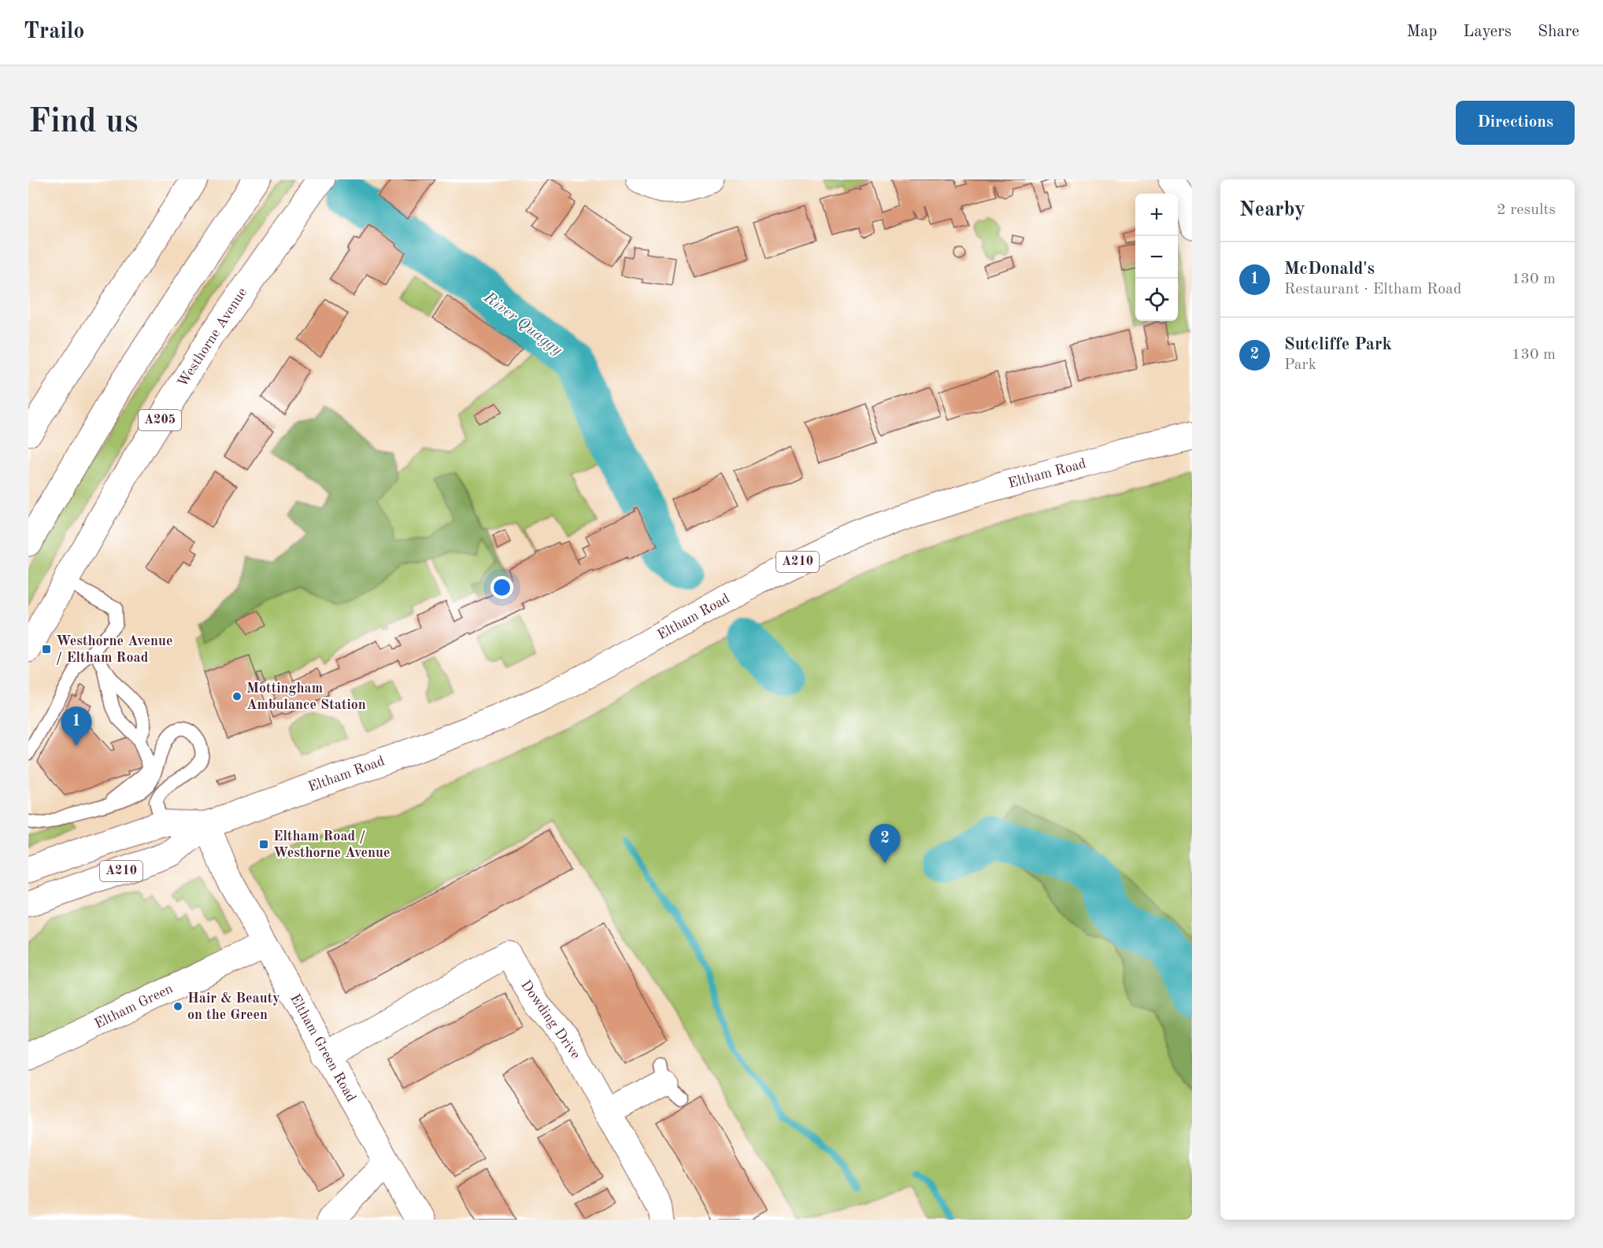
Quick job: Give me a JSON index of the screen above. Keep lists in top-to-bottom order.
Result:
{
  "streets": {
    "main road": [
      "Westhorne Avenue",
      "A205",
      "Eltham Road",
      "A210",
      "Eltham Green",
      "Dowding Drive",
      "Eltham Green Road"
    ]
  },
  "crossings": [
    ["Eltham Road", "Eltham Green Road"],
    ["Eltham Green", "Eltham Green Road"],
    ["Dowding Drive", "Eltham Green Road"]
  ],
  "water": ["River Quaggy"],
  "places": {
    "transit": ["Westhorne Avenue / Eltham Road", "Eltham Road / Westhorne Avenue"],
    "other": ["Mottingham Ambulance Station", "Hair & Beauty on the Green"]
  },
  "page": {
    "header": "Trailo",
    "nav": ["Map", "Layers", "Share"],
    "buttons": "Directions",
    "title": "Find us",
    "heading": ["Nearby", "2 results"],
    "map_buttons": ["+", "−"],
    "list": [
      {
        "mark": "1",
        "name": "McDonald's",
        "note": "Restaurant · Eltham Road",
        "value": "130 m"
      },
      {
        "mark": "2",
        "name": "Sutcliffe Park",
        "note": "Park",
        "value": "130 m"
      }
    ],
    "pins": ["1", "2"]
  }
}
